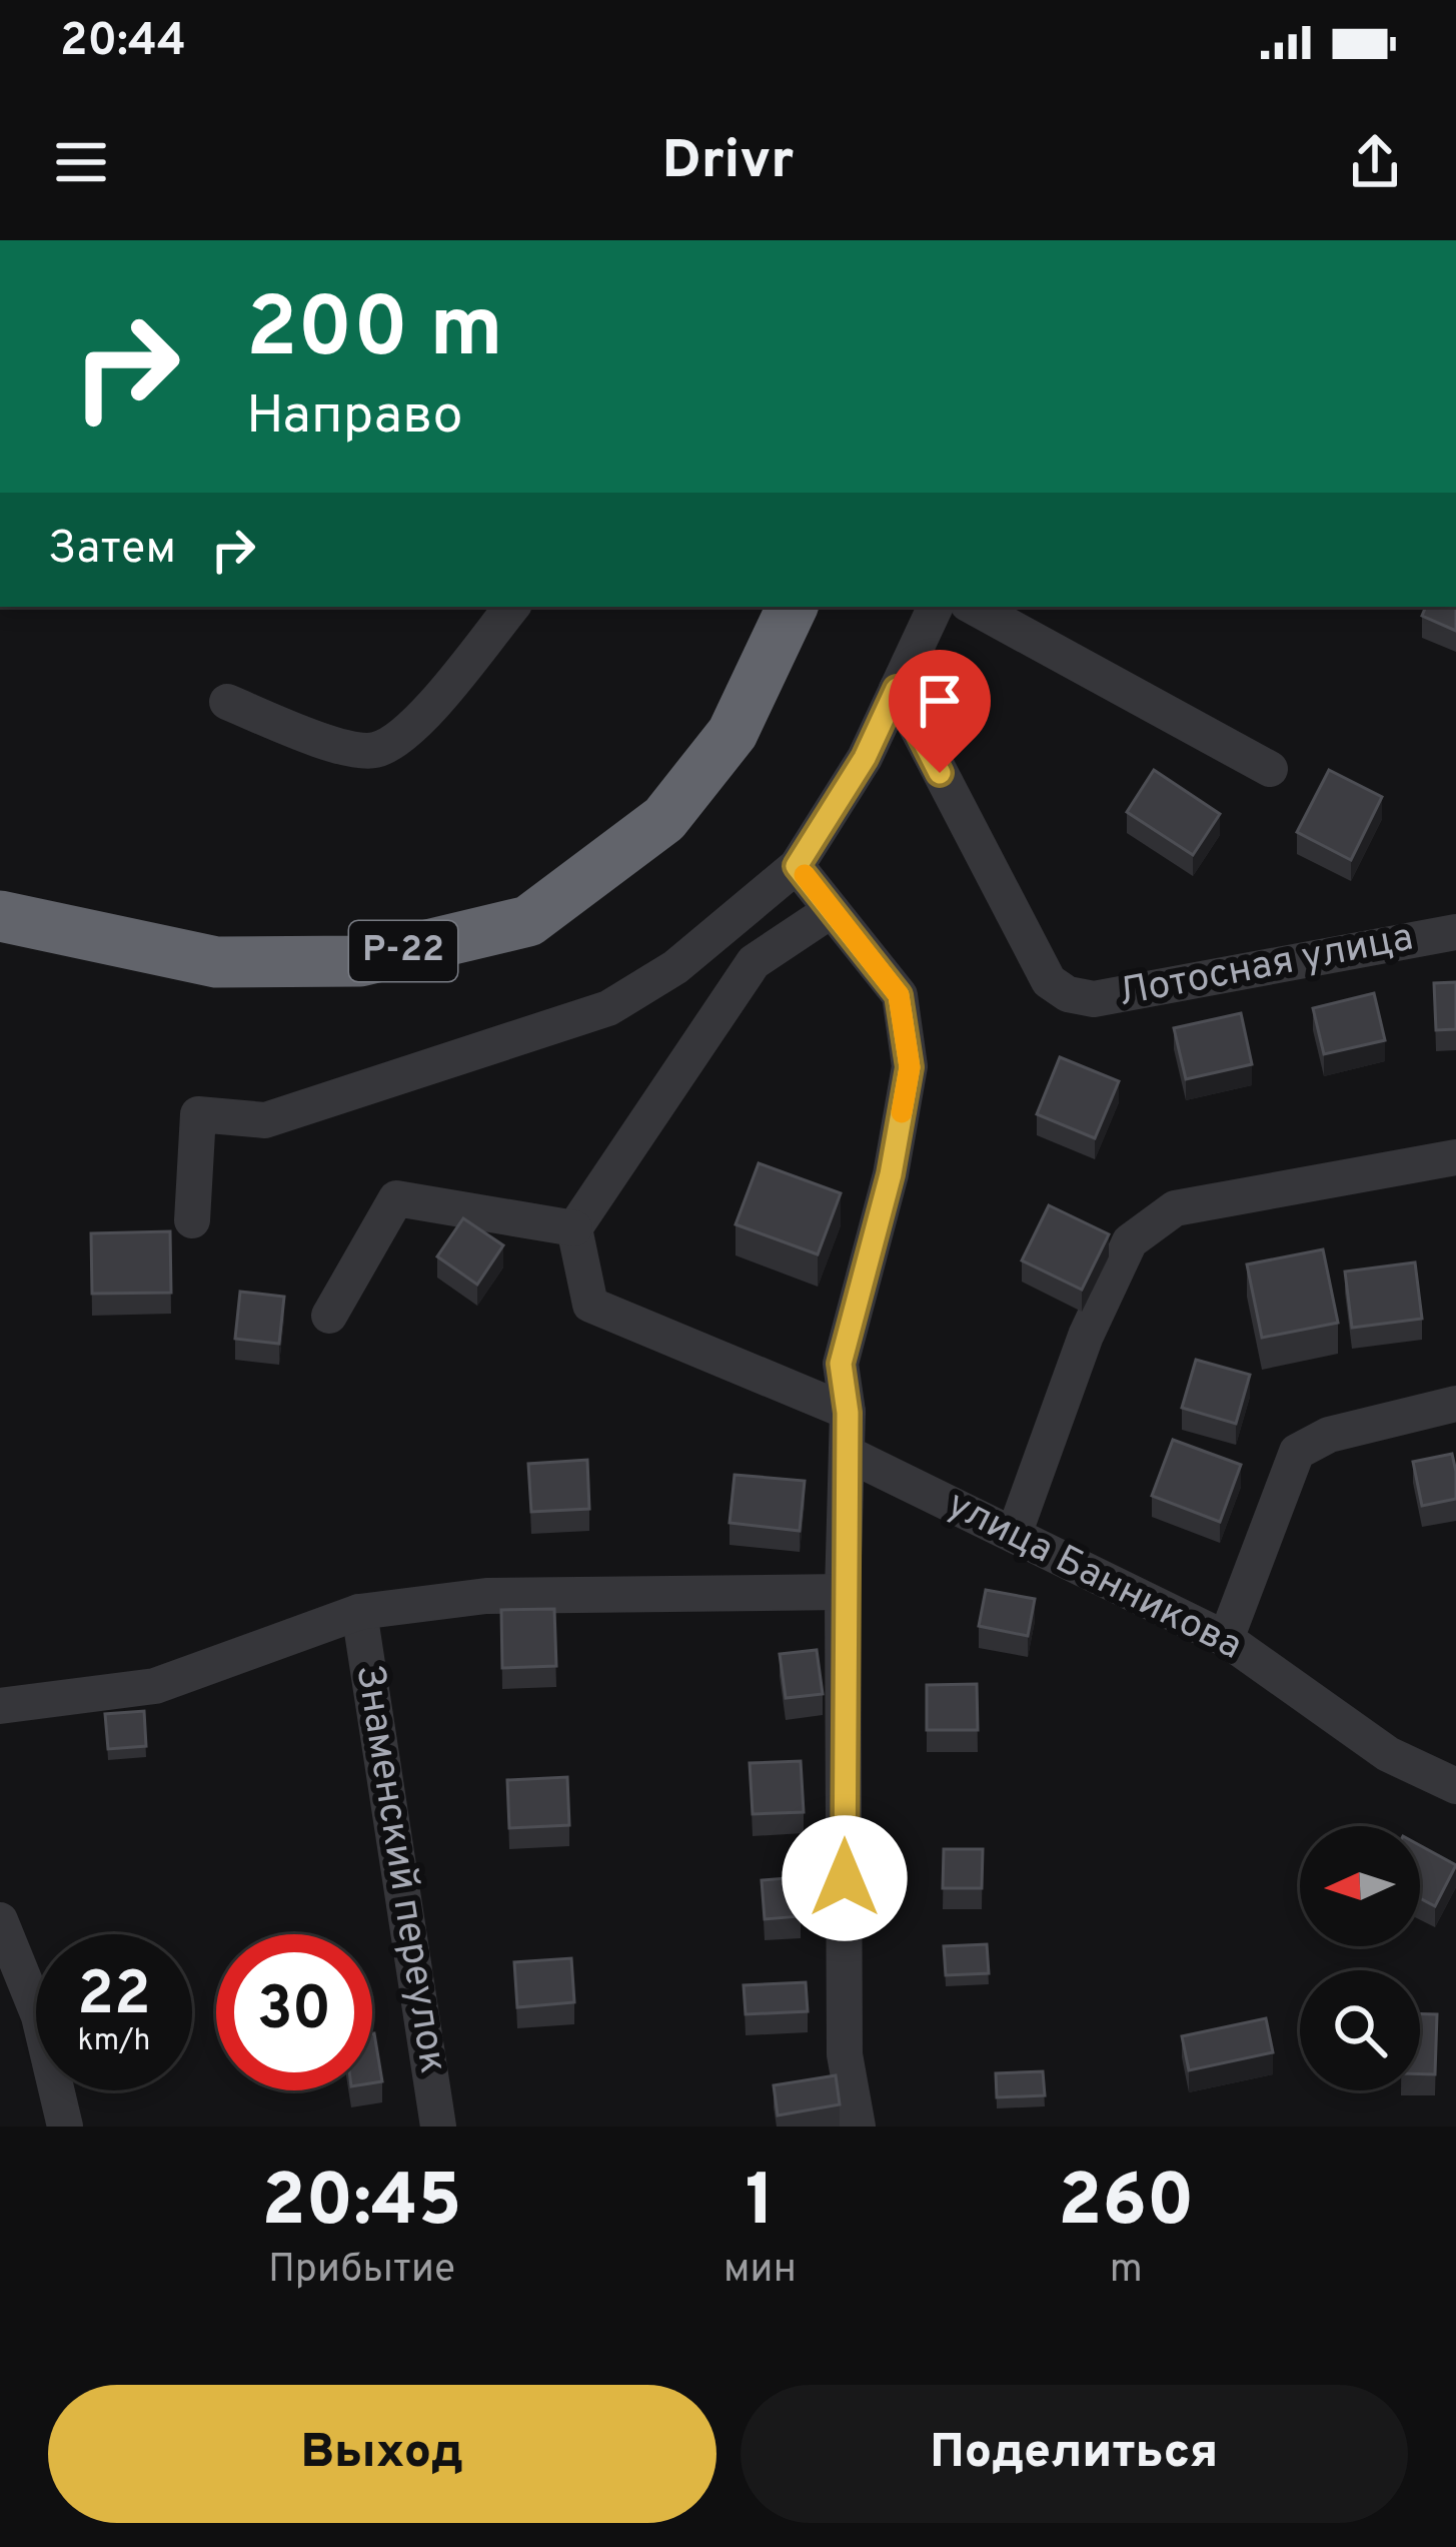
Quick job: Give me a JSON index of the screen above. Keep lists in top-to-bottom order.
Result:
{
  "streets": {
    "highway": ["Р-22"],
    "street": ["Лотосная улица", "улица Банникова", "Знаменский переулок"]
  },
  "north": "left",
  "page": {
    "status": "20:44",
    "header": "Drivr",
    "turn": ["200 m", "Направо"],
    "then": "Затем",
    "speed": "22 km/h",
    "limit": "30",
    "eta": [
      "20:45",
      "Прибытие",
      "1",
      "мин",
      "260",
      "m"
    ],
    "buttons": ["Выход", "Поделиться"]
  }
}
